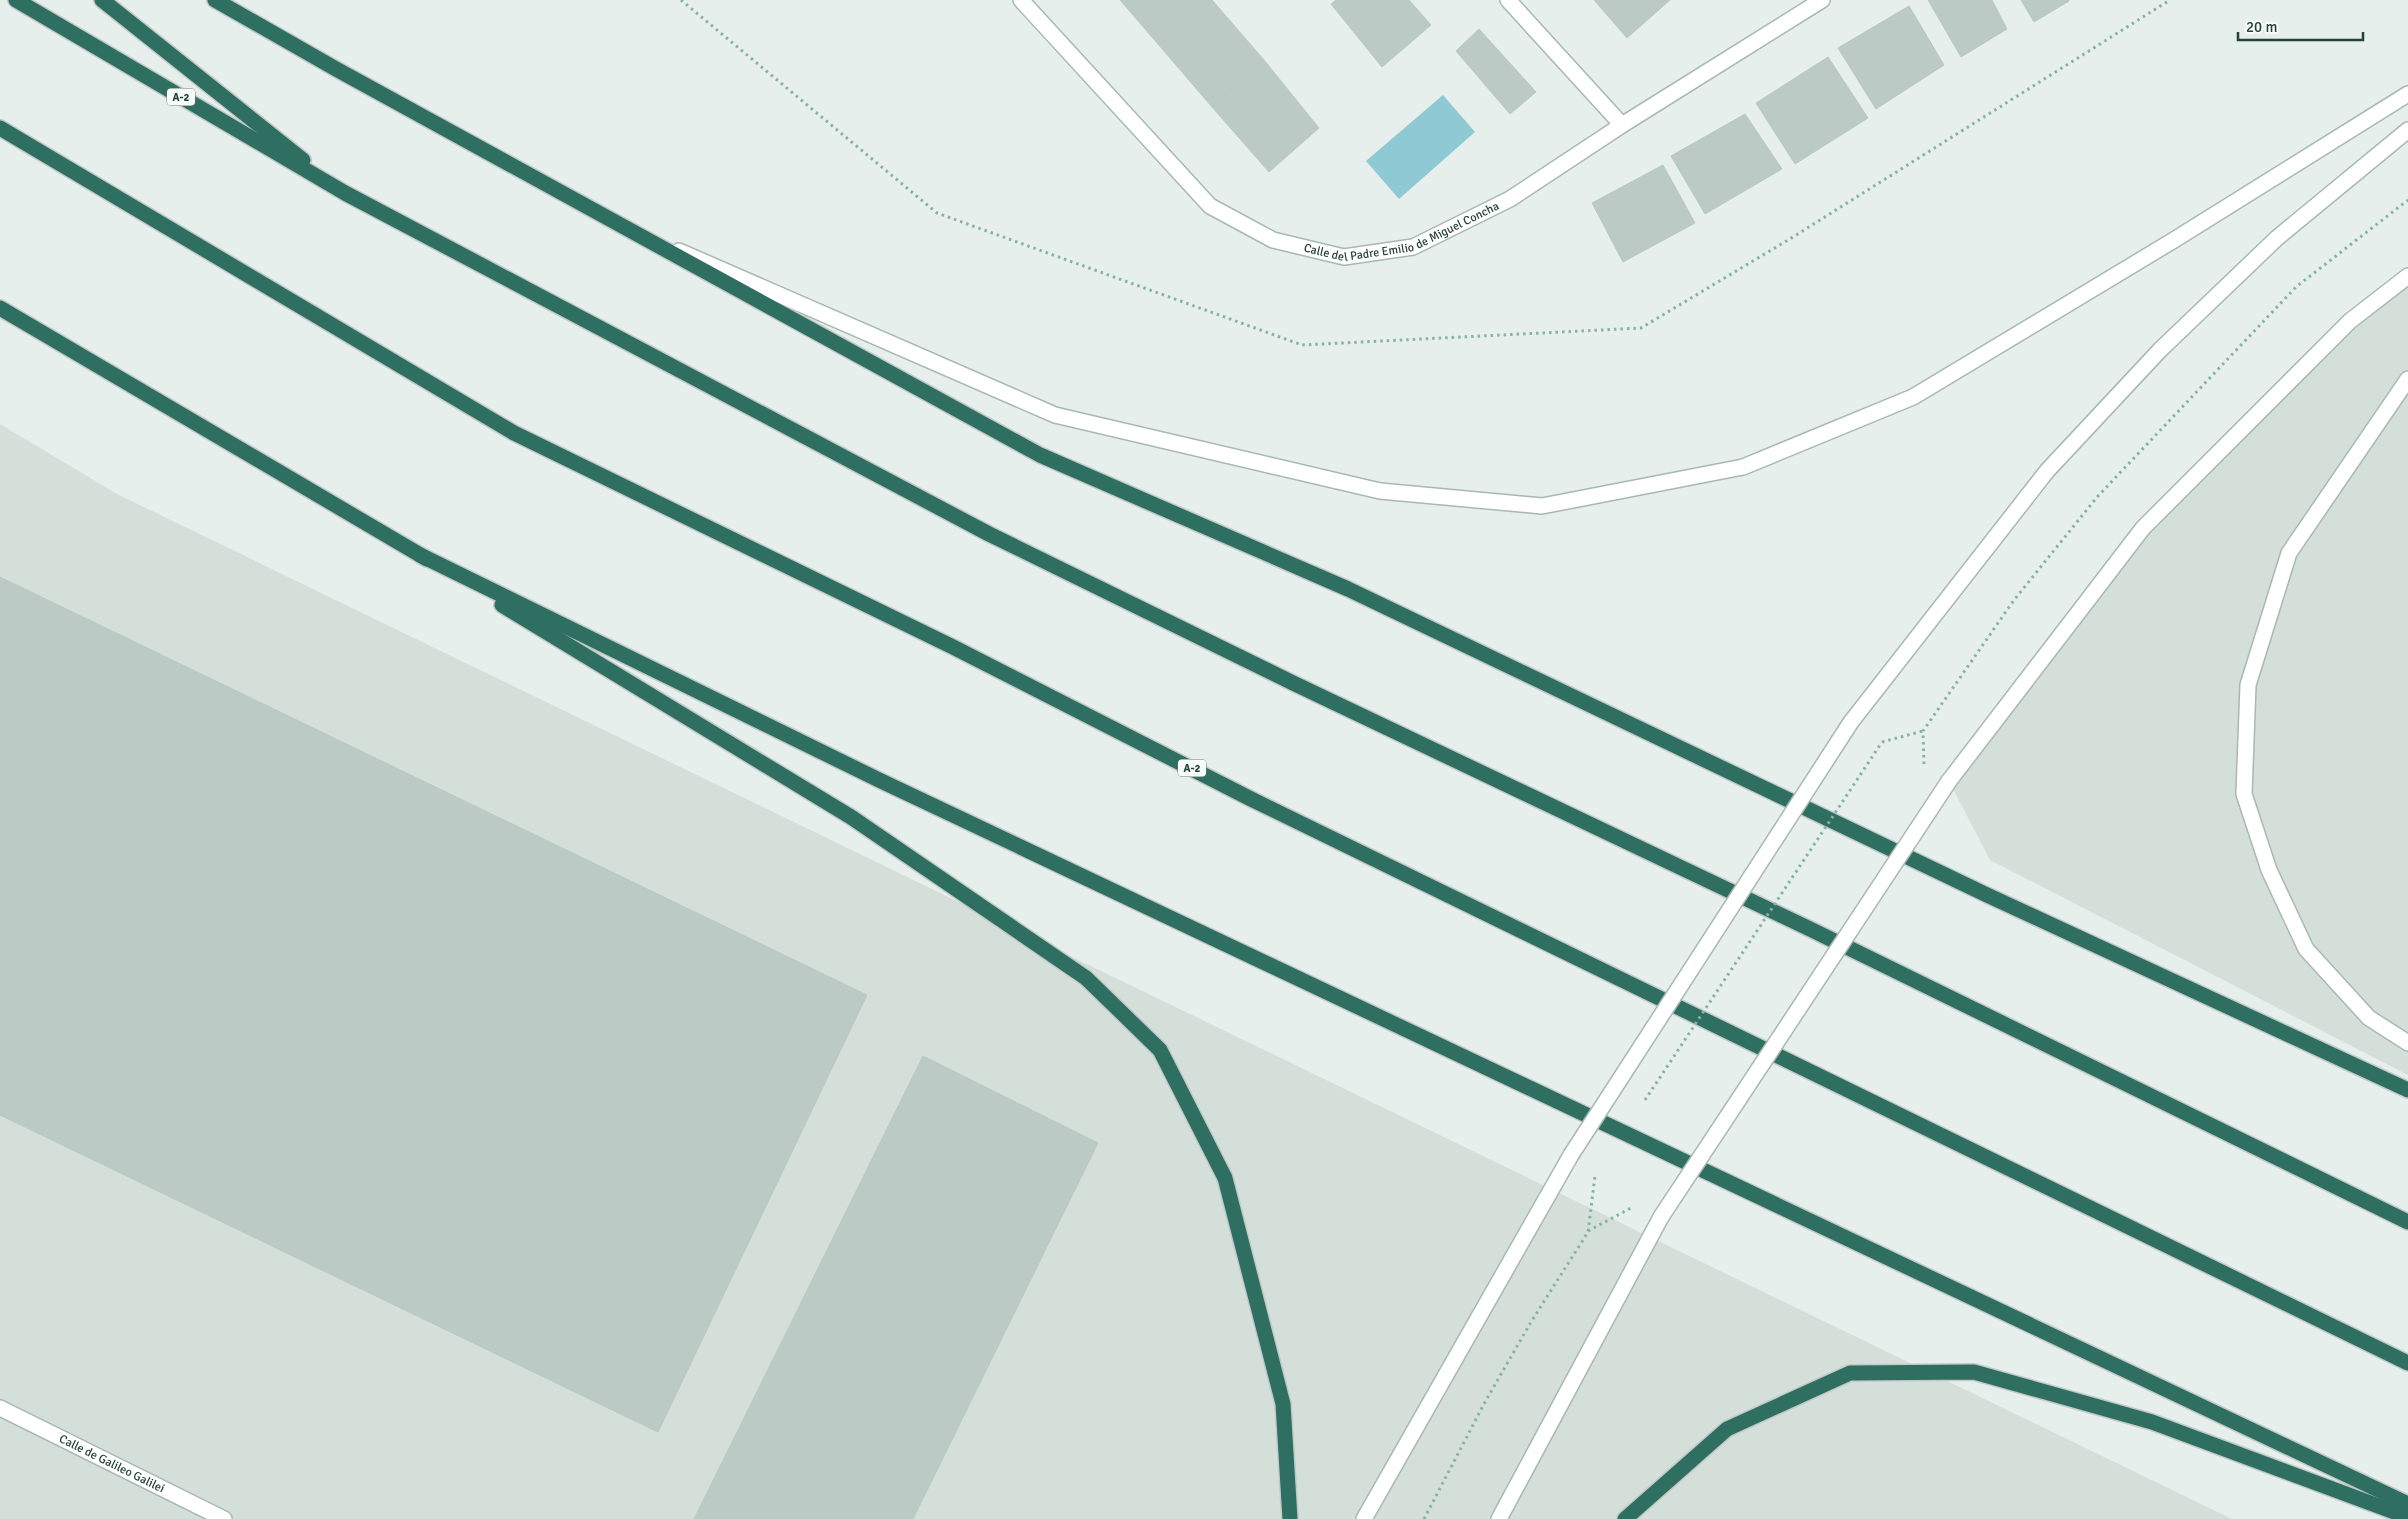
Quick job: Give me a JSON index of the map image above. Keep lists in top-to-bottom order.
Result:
{
  "streets": {
    "highway": ["A-2"],
    "street": ["Calle del Padre Emilio de Miguel Concha", "Calle de Galileo Galilei"]
  },
  "scale_bar": "20 m"
}
